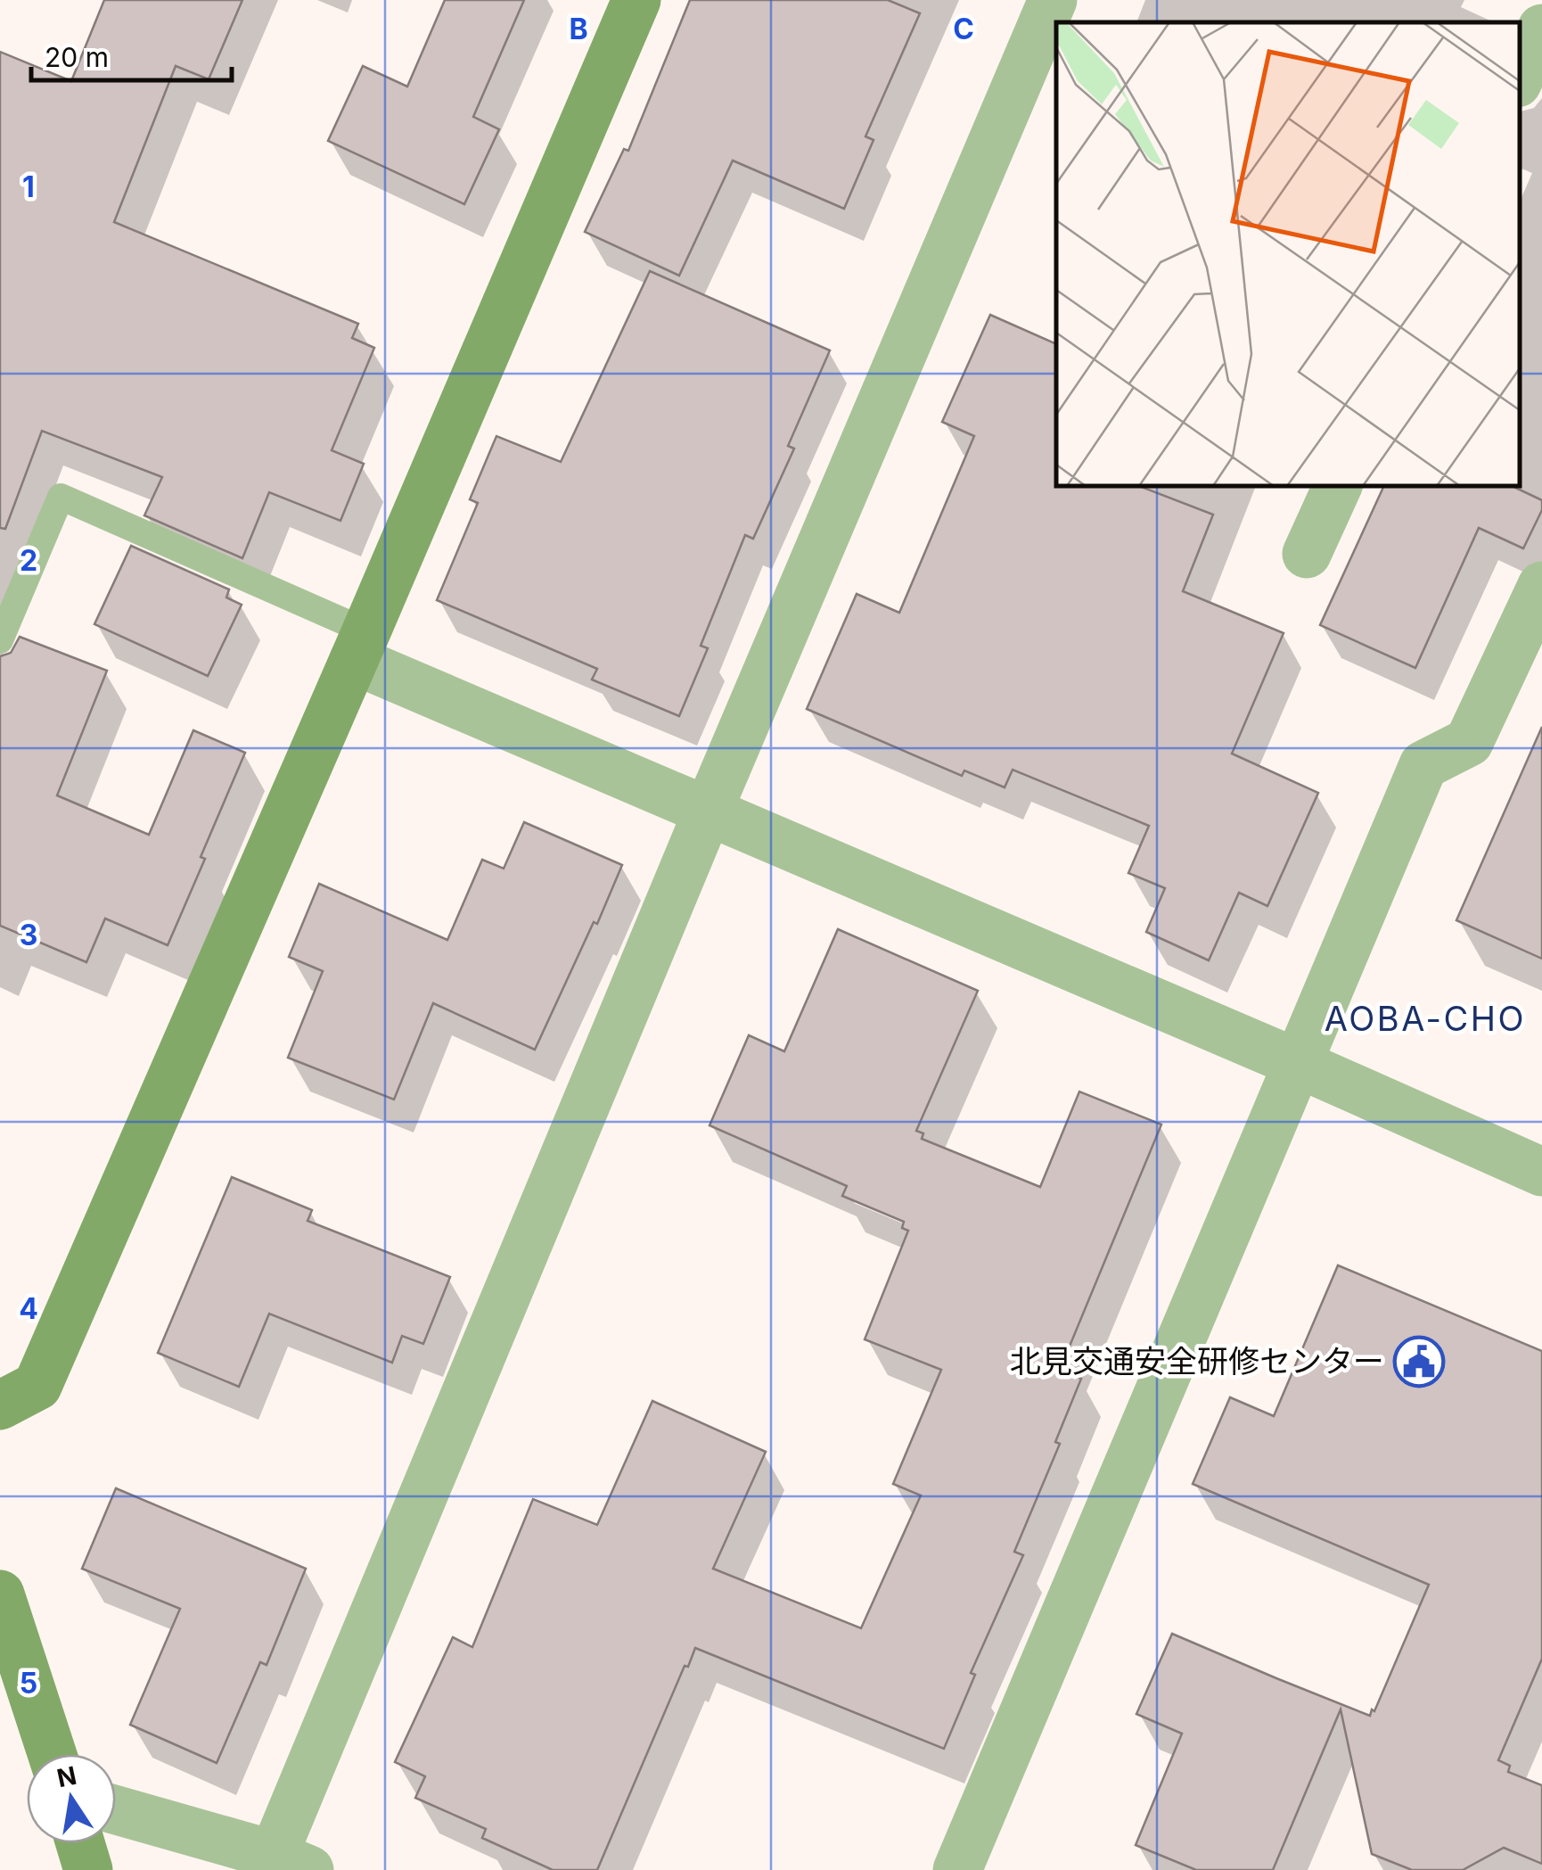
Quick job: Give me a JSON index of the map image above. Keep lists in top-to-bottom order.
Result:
{
  "districts": ["AOBA-CHO"],
  "places": {
    "public building": ["北見交通安全研修センター"]
  },
  "scale_bar": "20 m",
  "north": "top",
  "grid": {
    "columns": ["B", "C"],
    "rows": [
      "1",
      "2",
      "3",
      "4",
      "5"
    ]
  }
}
